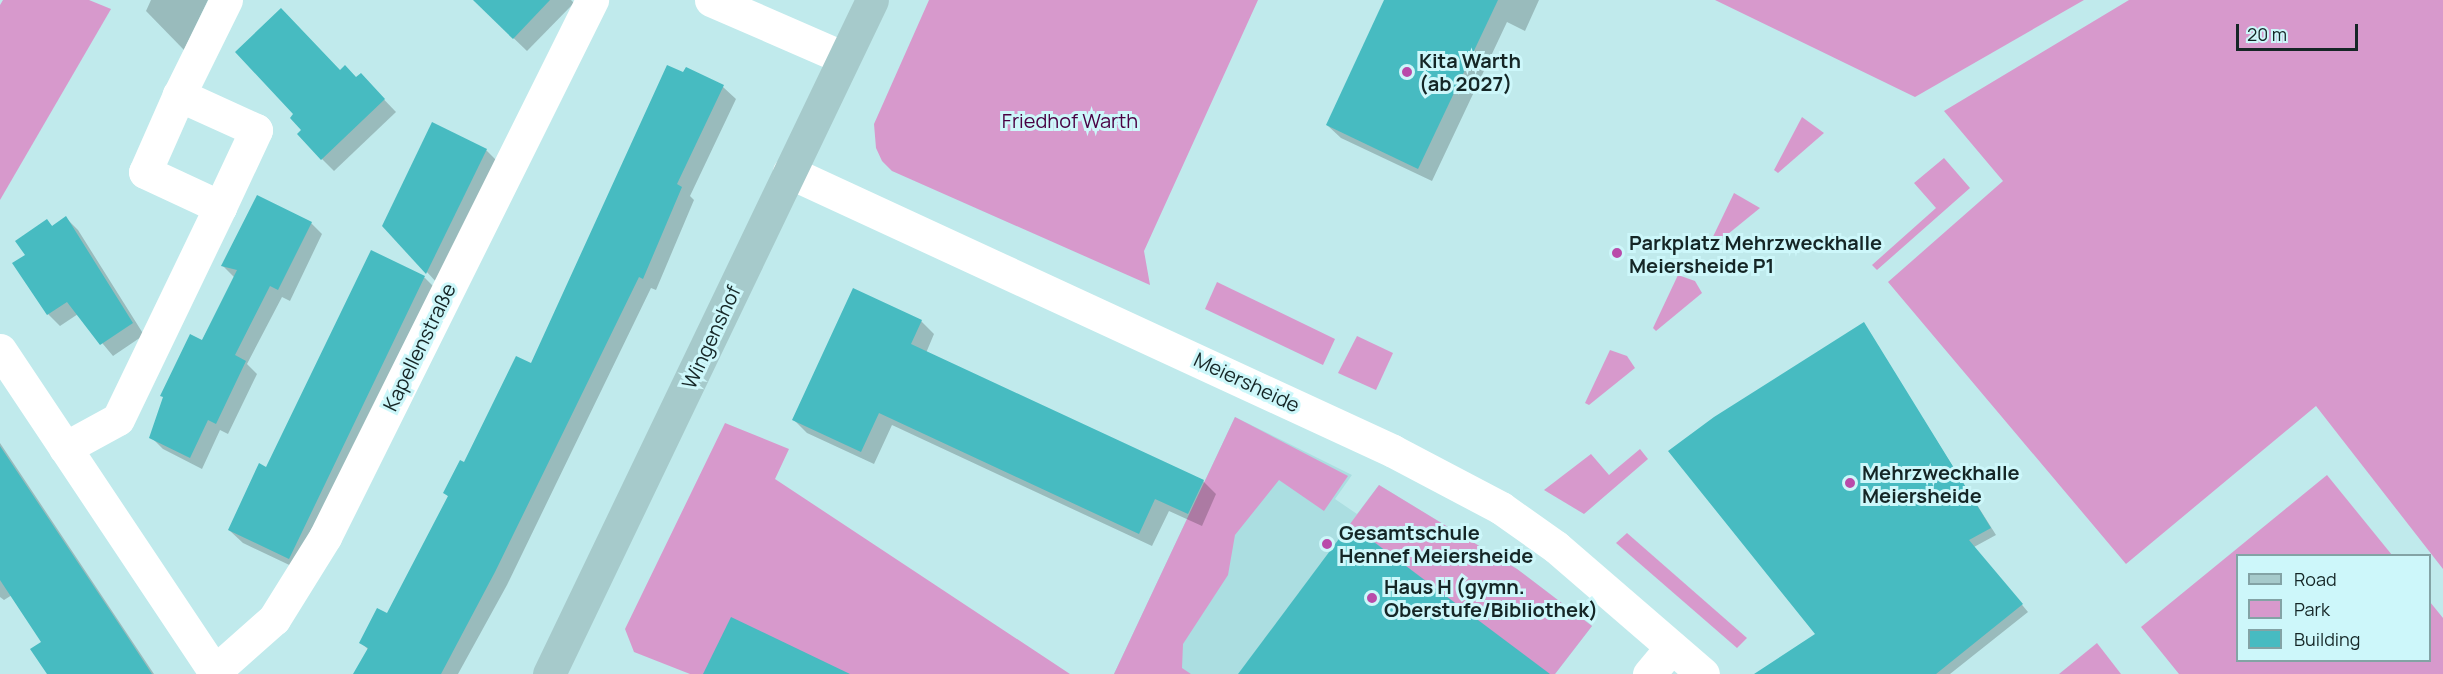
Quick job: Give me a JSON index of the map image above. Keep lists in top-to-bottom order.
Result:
{
  "streets": {
    "main road": ["Wingenshof"],
    "street": ["Kapellenstraße", "Meiersheide"]
  },
  "crossings": [
    ["Wingenshof", "Meiersheide"]
  ],
  "parks": ["Friedhof Warth"],
  "places": [
    "Kita Warth (ab 2027)",
    "Parkplatz Mehrzweckhalle Meiersheide P1",
    "Mehrzweckhalle Meiersheide",
    "Gesamtschule Hennef Meiersheide",
    "Haus H (gymn. Oberstufe/Bibliothek)"
  ],
  "legend": ["Road", "Park", "Building"],
  "scale_bar": "20 m"
}
